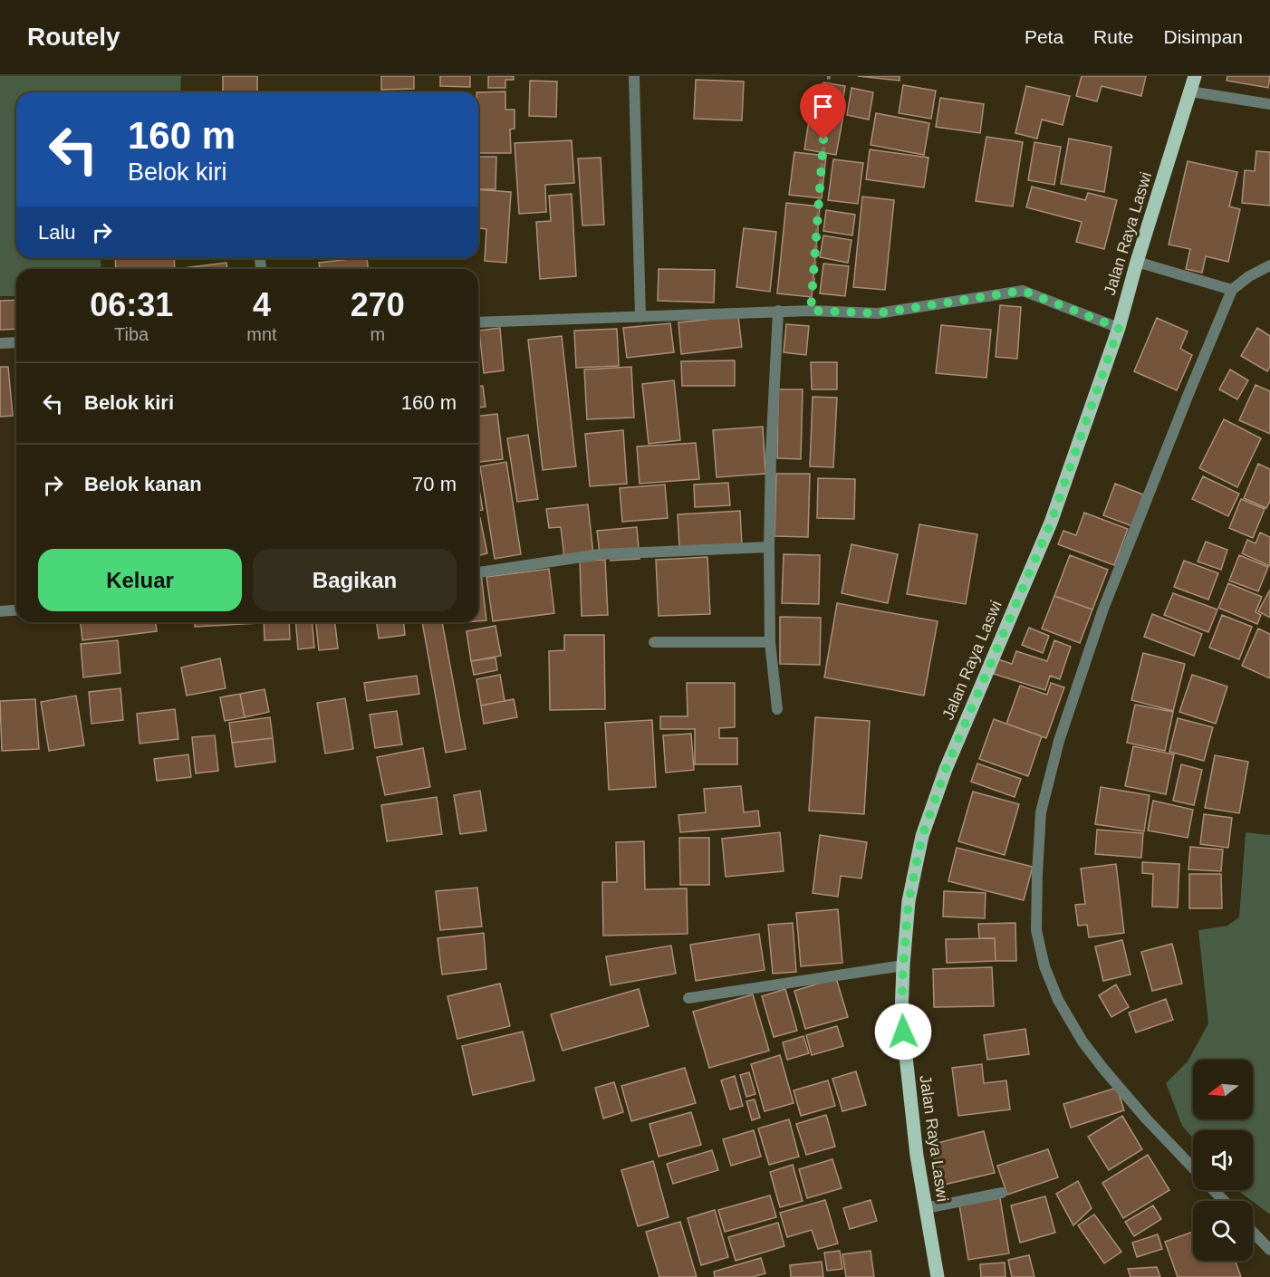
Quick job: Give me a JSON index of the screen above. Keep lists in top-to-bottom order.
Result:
{
  "streets": {
    "main road": ["Jalan Raya Laswi"]
  },
  "north": "left",
  "page": {
    "header": "Routely",
    "nav": ["Peta", "Rute", "Disimpan"],
    "turn": ["160 m", "Belok kiri"],
    "then": "Lalu",
    "eta": [
      "06:31",
      "Tiba",
      "4",
      "mnt",
      "270",
      "m"
    ],
    "list": [
      {
        "name": "Belok kiri",
        "value": "160 m"
      },
      {
        "name": "Belok kanan",
        "value": "70 m"
      }
    ],
    "buttons": ["Keluar", "Bagikan"]
  }
}
